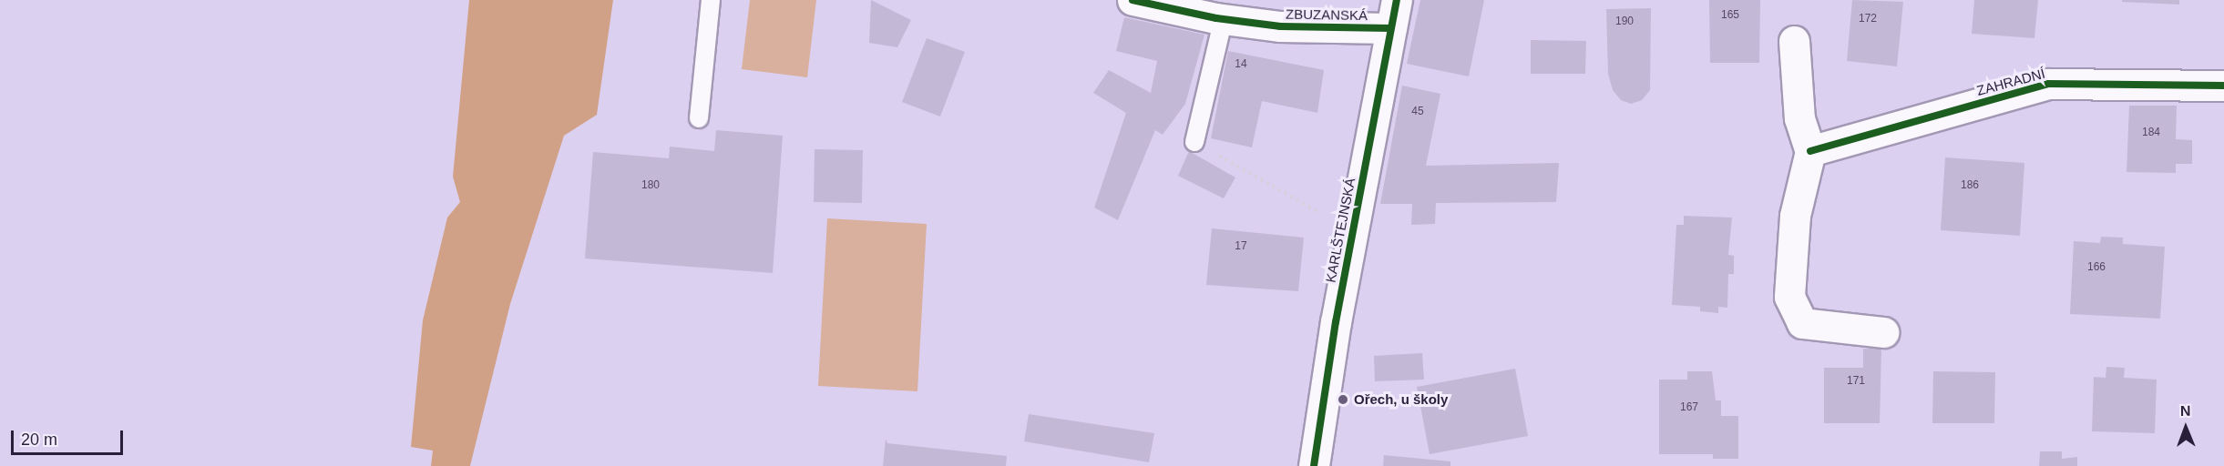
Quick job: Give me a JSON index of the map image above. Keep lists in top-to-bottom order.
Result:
{
  "streets": {
    "street": ["ZBUZANSKÁ", "ZAHRADNÍ", "KARLŠTEJNSKÁ"]
  },
  "crossings": [
    ["ZBUZANSKÁ", "KARLŠTEJNSKÁ"]
  ],
  "places": ["Ořech, u školy"],
  "house_numbers": [
    "165",
    "172",
    "190",
    "14",
    "45",
    "184",
    "180",
    "186",
    "17",
    "166",
    "171",
    "167"
  ],
  "scale_bar": "20 m",
  "north": "top"
}
